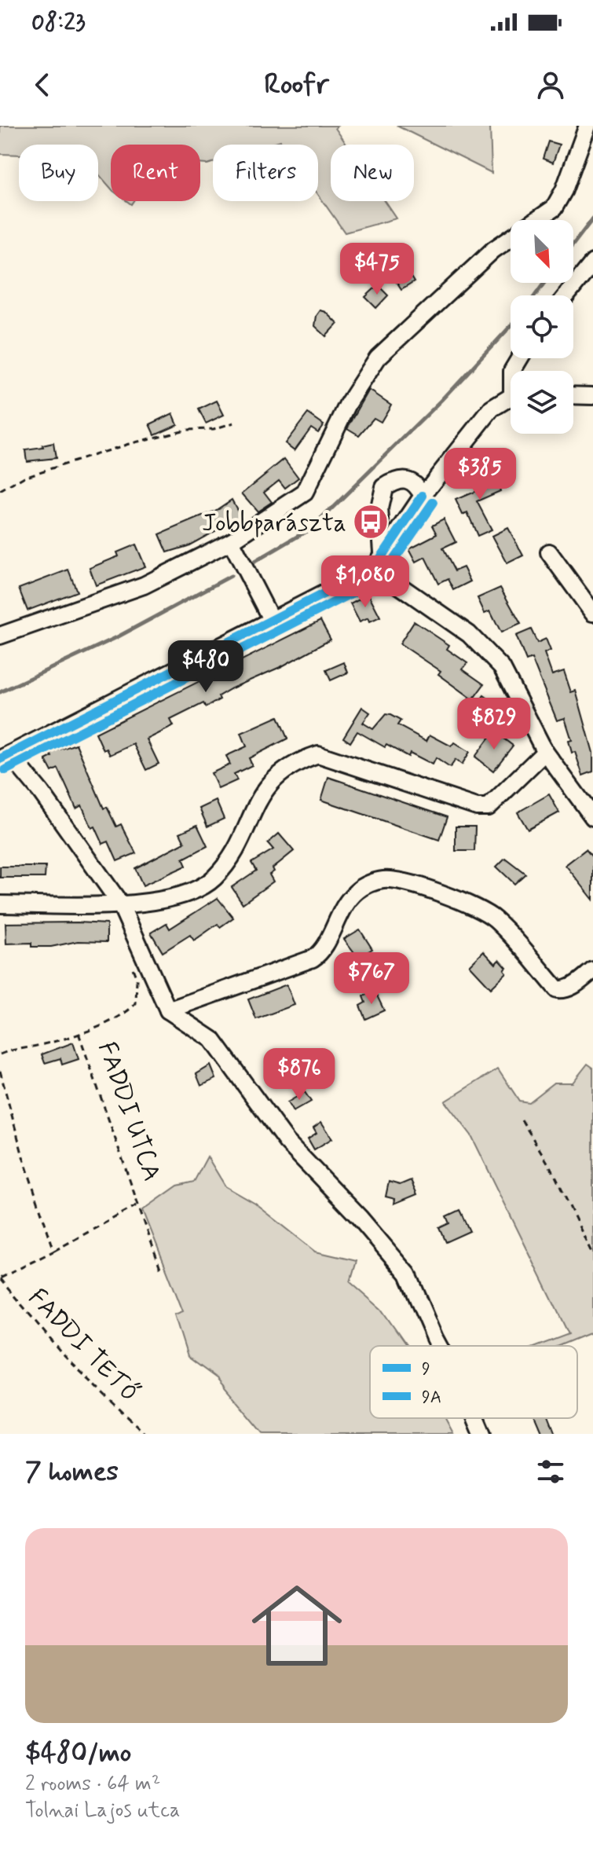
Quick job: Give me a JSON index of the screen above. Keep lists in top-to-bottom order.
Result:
{
  "streets": {
    "path": ["FADDI UTCA", "FADDI TETŐ"]
  },
  "crossings": [
    ["FADDI UTCA", "FADDI TETŐ"]
  ],
  "places": {
    "bus stop": ["Jobbparászta"]
  },
  "lines": ["transit line 9", "transit line 9A"],
  "legend": ["9", "9A"],
  "north": "bottom right",
  "page": {
    "status": "08:23",
    "header": "Roofr",
    "chip": [
      "Buy",
      "Rent",
      "Filters",
      "New"
    ],
    "price": [
      "$475",
      "$385",
      "$1,080",
      "$480",
      "$829",
      "$767",
      "$876"
    ],
    "heading": "7 homes",
    "list": [
      {
        "name": "$480/mo",
        "note": "2 rooms · 64 m² · Tolnai Lajos utca"
      }
    ]
  }
}
